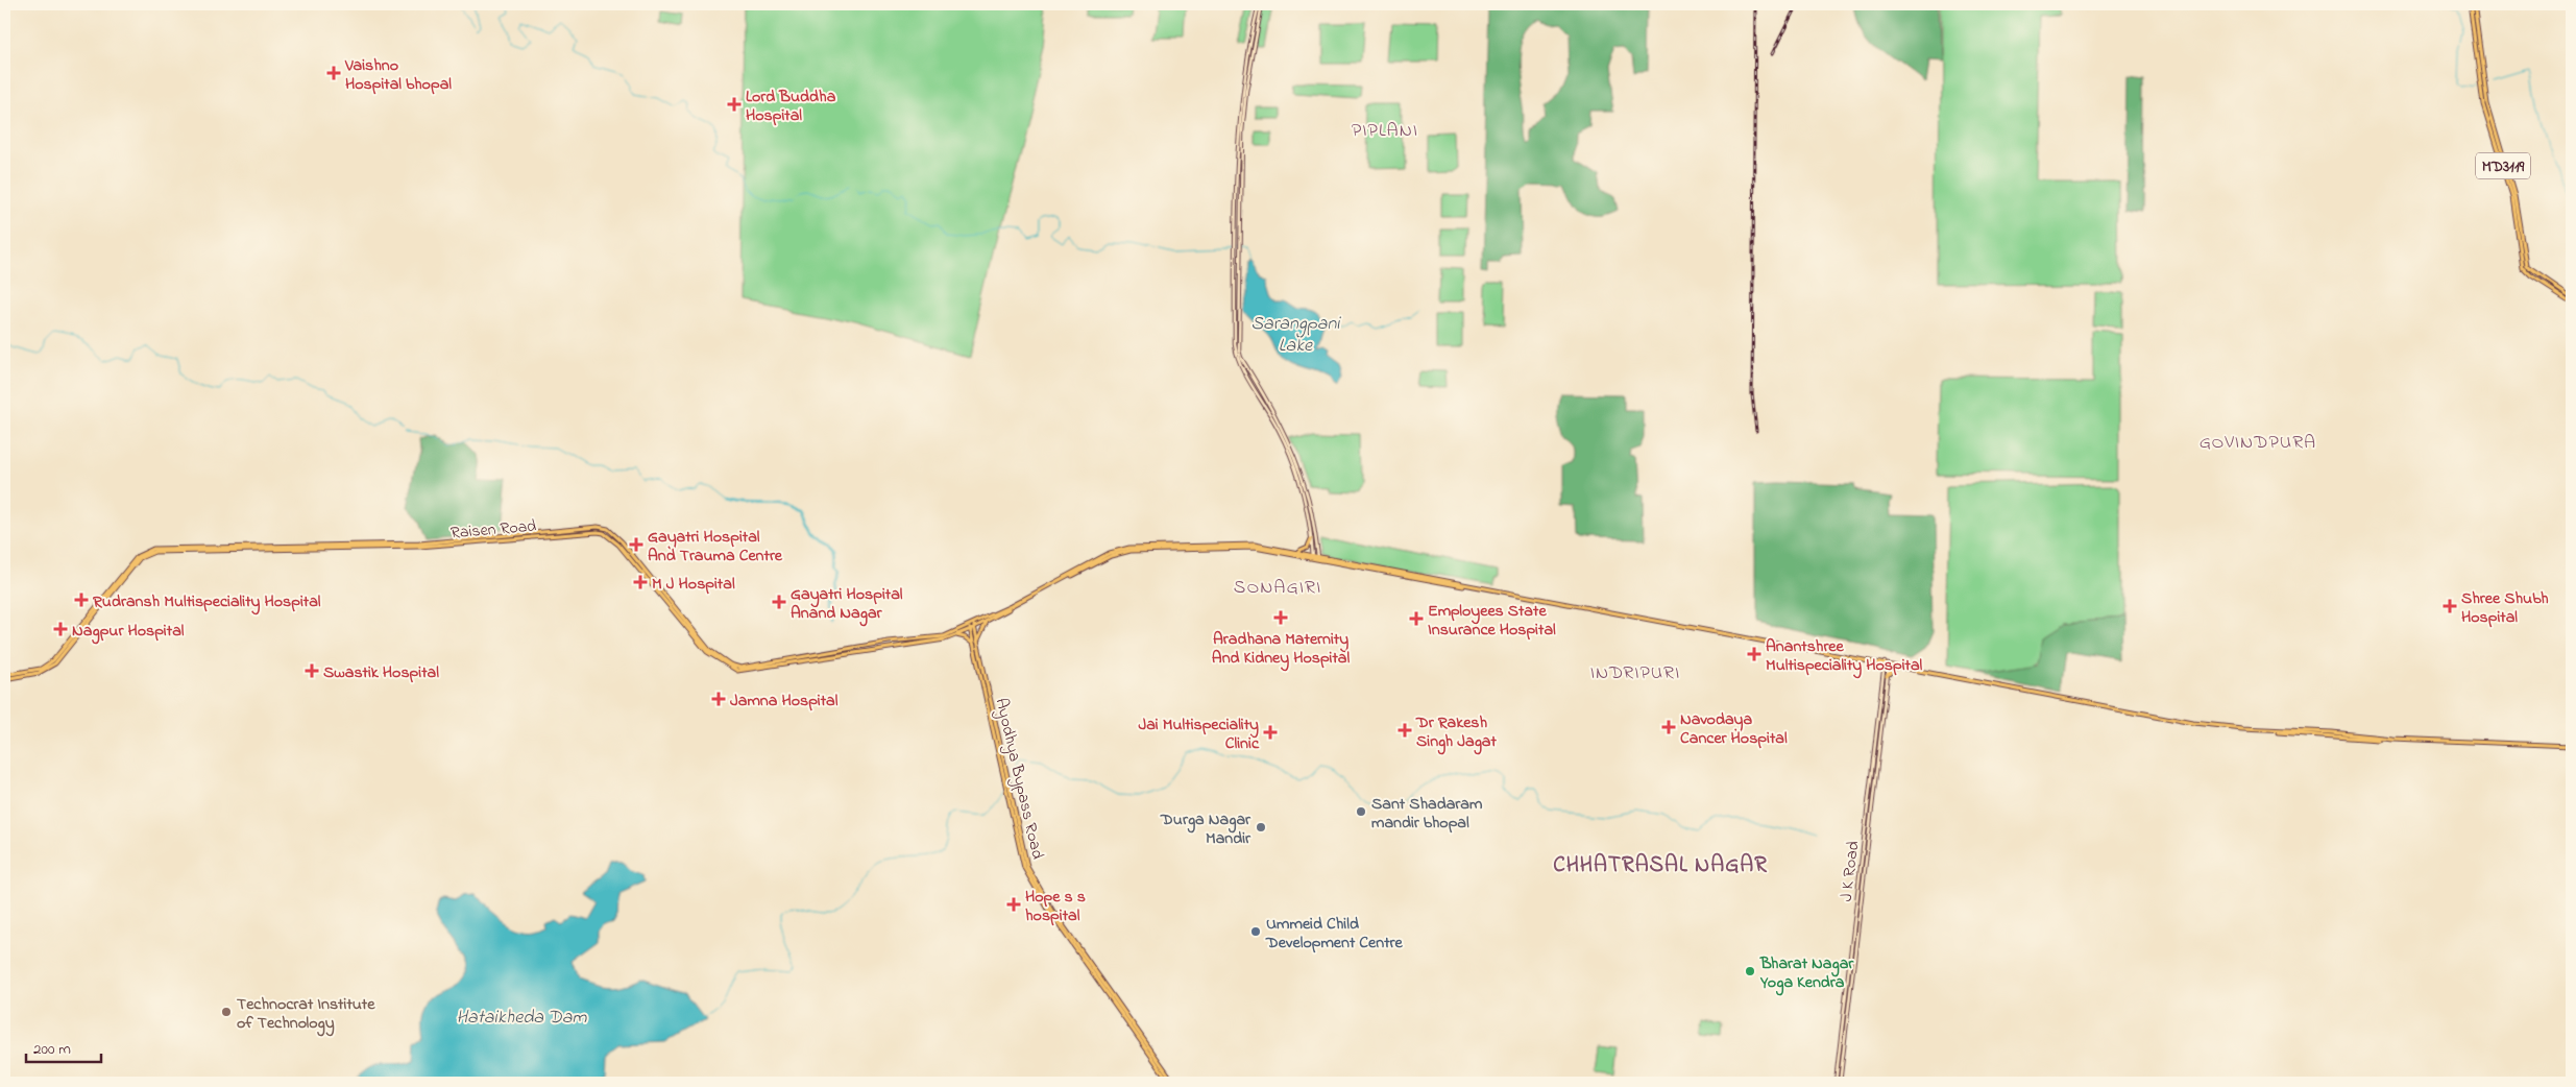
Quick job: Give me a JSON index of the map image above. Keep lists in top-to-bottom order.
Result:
{
  "streets": {
    "main road": [
      "MD3119",
      "Raisen Road",
      "Ayodhya Bypass Road",
      "J K Road"
    ]
  },
  "crossings": [
    ["Raisen Road", "Ayodhya Bypass Road"]
  ],
  "districts": [
    "PIPLANI",
    "GOVINDPURA",
    "SONAGIRI",
    "INDRIPURI",
    "CHHATRASAL NAGAR"
  ],
  "water": ["Sarangpani Lake", "Hataikheda Dam"],
  "places": {
    "health": [
      "Vaishno Hospital bhopal",
      "Lord Buddha Hospital",
      "Gayatri Hospital And Trauma Centre",
      "M J Hospital",
      "Rudransh Multispeciality Hospital",
      "Gayatri Hospital Anand Nagar",
      "Shree Shubh Hospital",
      "Aradhana Maternity And Kidney Hospital",
      "Employees State Insurance Hospital",
      "Nagpur Hospital",
      "Anantshree Multispeciality Hospital",
      "Swastik Hospital",
      "Jamna Hospital",
      "Navodaya Cancer Hospital",
      "Dr Rakesh Singh Jagat",
      "Jai Multispeciality Clinic",
      "Hope s s hospital"
    ],
    "other": [
      "Sant Shadaram mandir bhopal",
      "Durga Nagar Mandir",
      "Ummeid Child Development Centre",
      "Bharat Nagar Yoga Kendra",
      "Technocrat Institute of Technology"
    ]
  },
  "scale_bar": "200 m"
}
